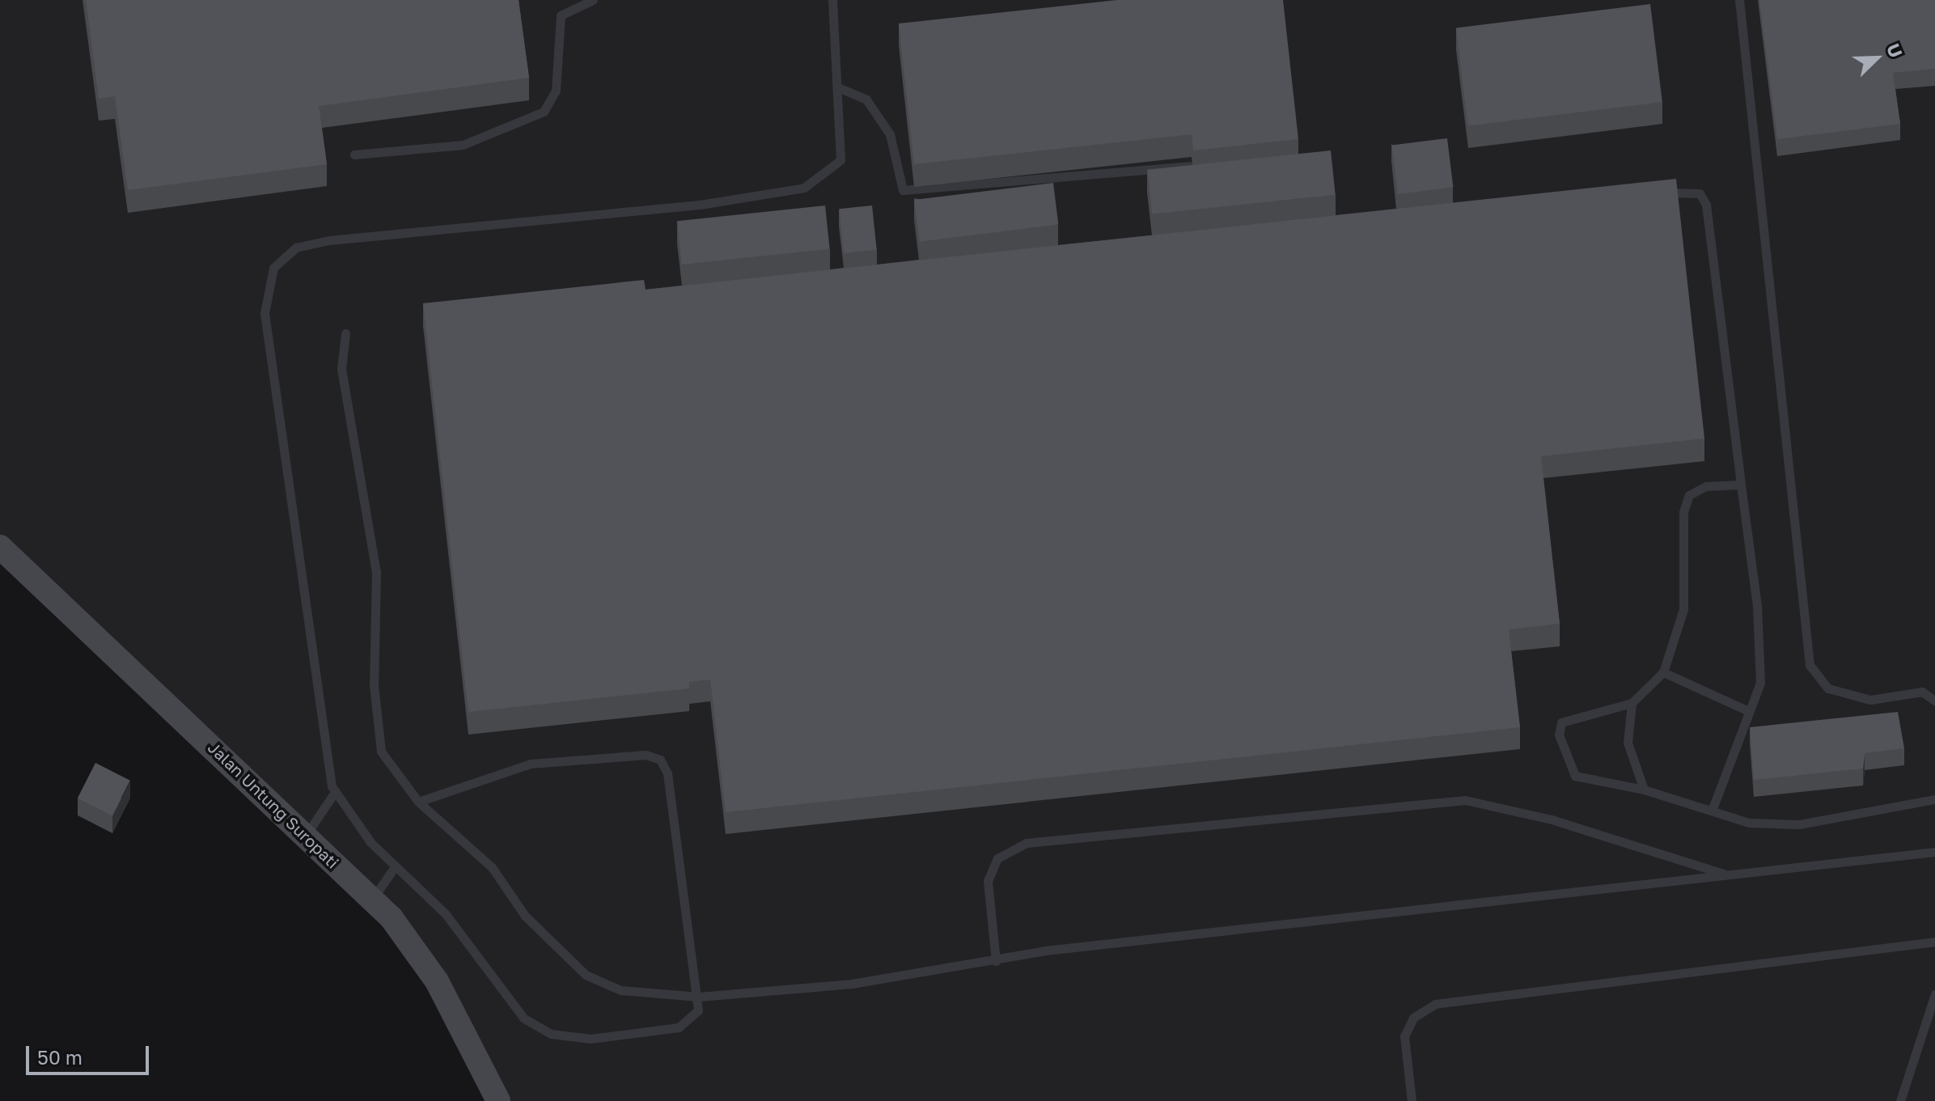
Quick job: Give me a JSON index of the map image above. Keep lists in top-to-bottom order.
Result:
{
  "streets": {
    "main road": ["Jalan Untung Suropati"]
  },
  "scale_bar": "50 m",
  "north": "top right"
}
